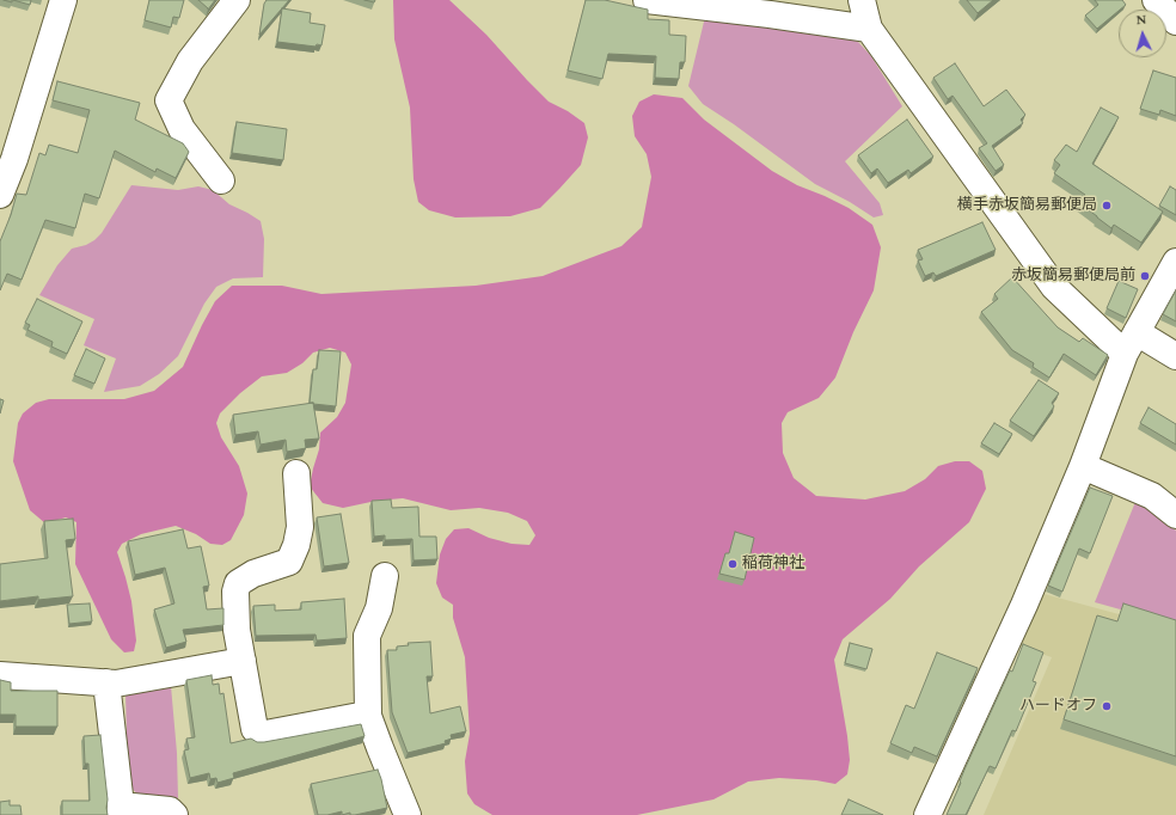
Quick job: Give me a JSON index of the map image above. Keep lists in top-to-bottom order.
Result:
{
  "places": [
    "横手赤坂簡易郵便局",
    "赤坂簡易郵便局前",
    "稲荷神社",
    "ハードオフ"
  ],
  "north": "top"
}
